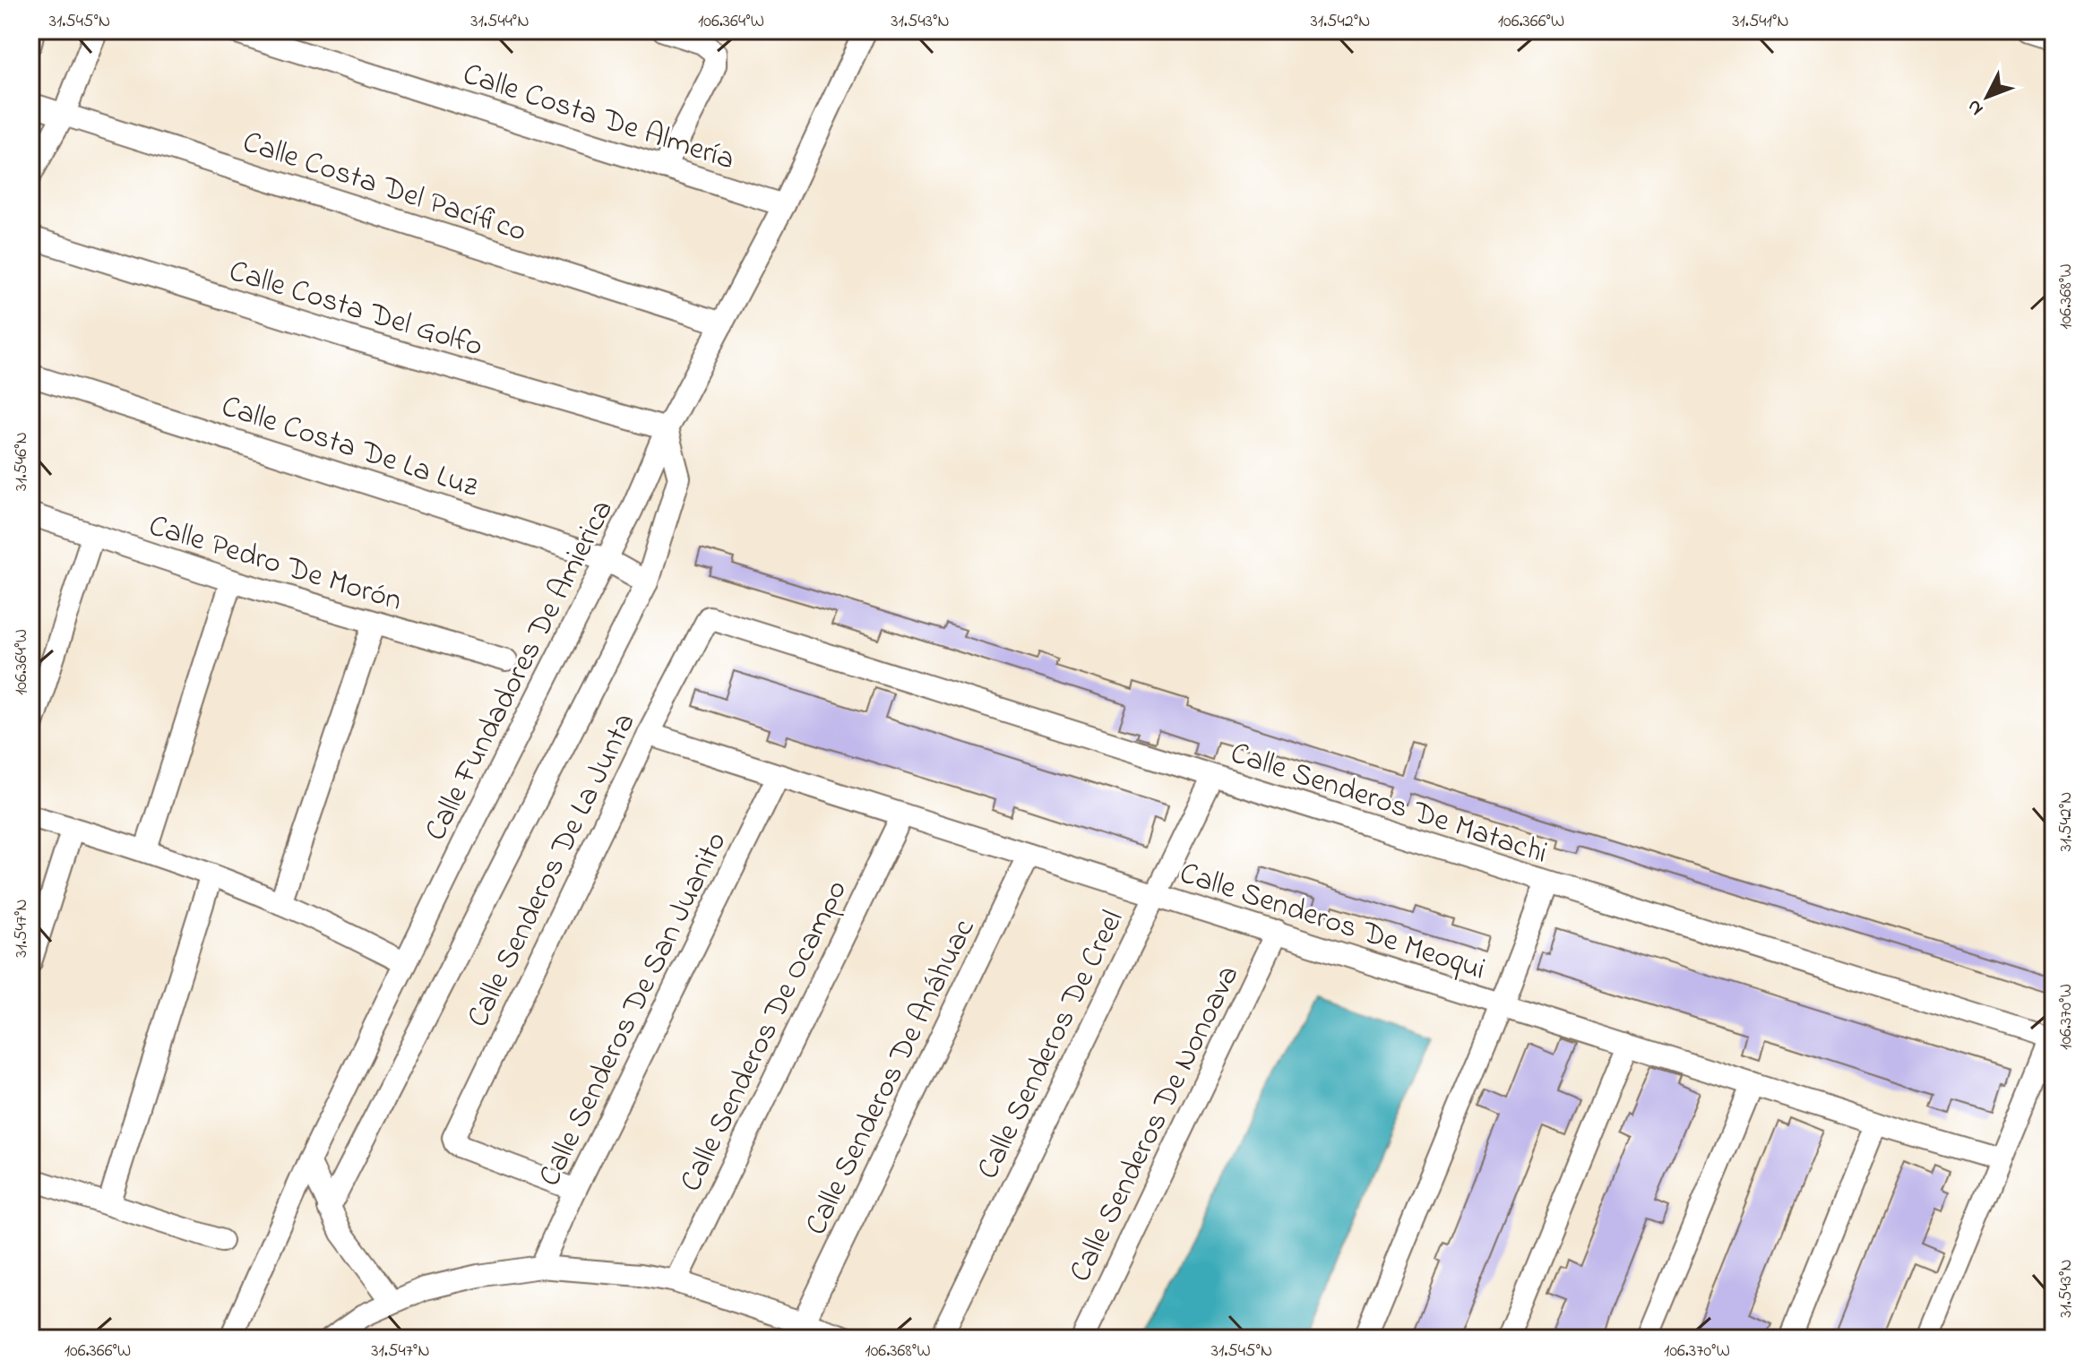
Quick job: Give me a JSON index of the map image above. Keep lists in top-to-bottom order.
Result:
{
  "streets": {
    "street": [
      "Calle Costa De Almería",
      "Calle Costa Del Pacífico",
      "Calle Costa Del Golfo",
      "Calle Costa De La Luz",
      "Calle Pedro De Morón",
      "Calle Fundadores De Amierica",
      "Calle Senderos De Matachi",
      "Calle Senderos De La Junta",
      "Calle Senderos De Meoqui",
      "Calle Senderos De San Juanito",
      "Calle Senderos De Ocampo",
      "Calle Senderos De Creel",
      "Calle Senderos De Anáhuac",
      "Calle Senderos De Nonoava"
    ]
  },
  "crossings": [
    ["Calle Costa De Almería", "Calle Fundadores De Amierica"],
    ["Calle Costa Del Pacífico", "Calle Fundadores De Amierica"],
    ["Calle Costa Del Golfo", "Calle Fundadores De Amierica"],
    ["Calle Costa De La Luz", "Calle Fundadores De Amierica"],
    ["Calle Senderos De Matachi", "Calle Senderos De La Junta"],
    ["Calle Senderos De Matachi", "Calle Senderos De Creel"],
    ["Calle Senderos De La Junta", "Calle Senderos De Meoqui"],
    ["Calle Senderos De La Junta", "Calle Senderos De San Juanito"],
    ["Calle Senderos De Meoqui", "Calle Senderos De San Juanito"],
    ["Calle Senderos De Meoqui", "Calle Senderos De Ocampo"],
    ["Calle Senderos De Meoqui", "Calle Senderos De Creel"],
    ["Calle Senderos De Meoqui", "Calle Senderos De Anáhuac"],
    ["Calle Senderos De Meoqui", "Calle Senderos De Nonoava"]
  ],
  "north": "bottom left",
  "coordinates": [
    "31.545°N",
    "31.544°N",
    "106.364°W",
    "31.543°N",
    "31.542°N",
    "106.366°W",
    "31.541°N",
    "106.368°W",
    "31.546°N",
    "31.547°N",
    "106.370°W"
  ]
}
